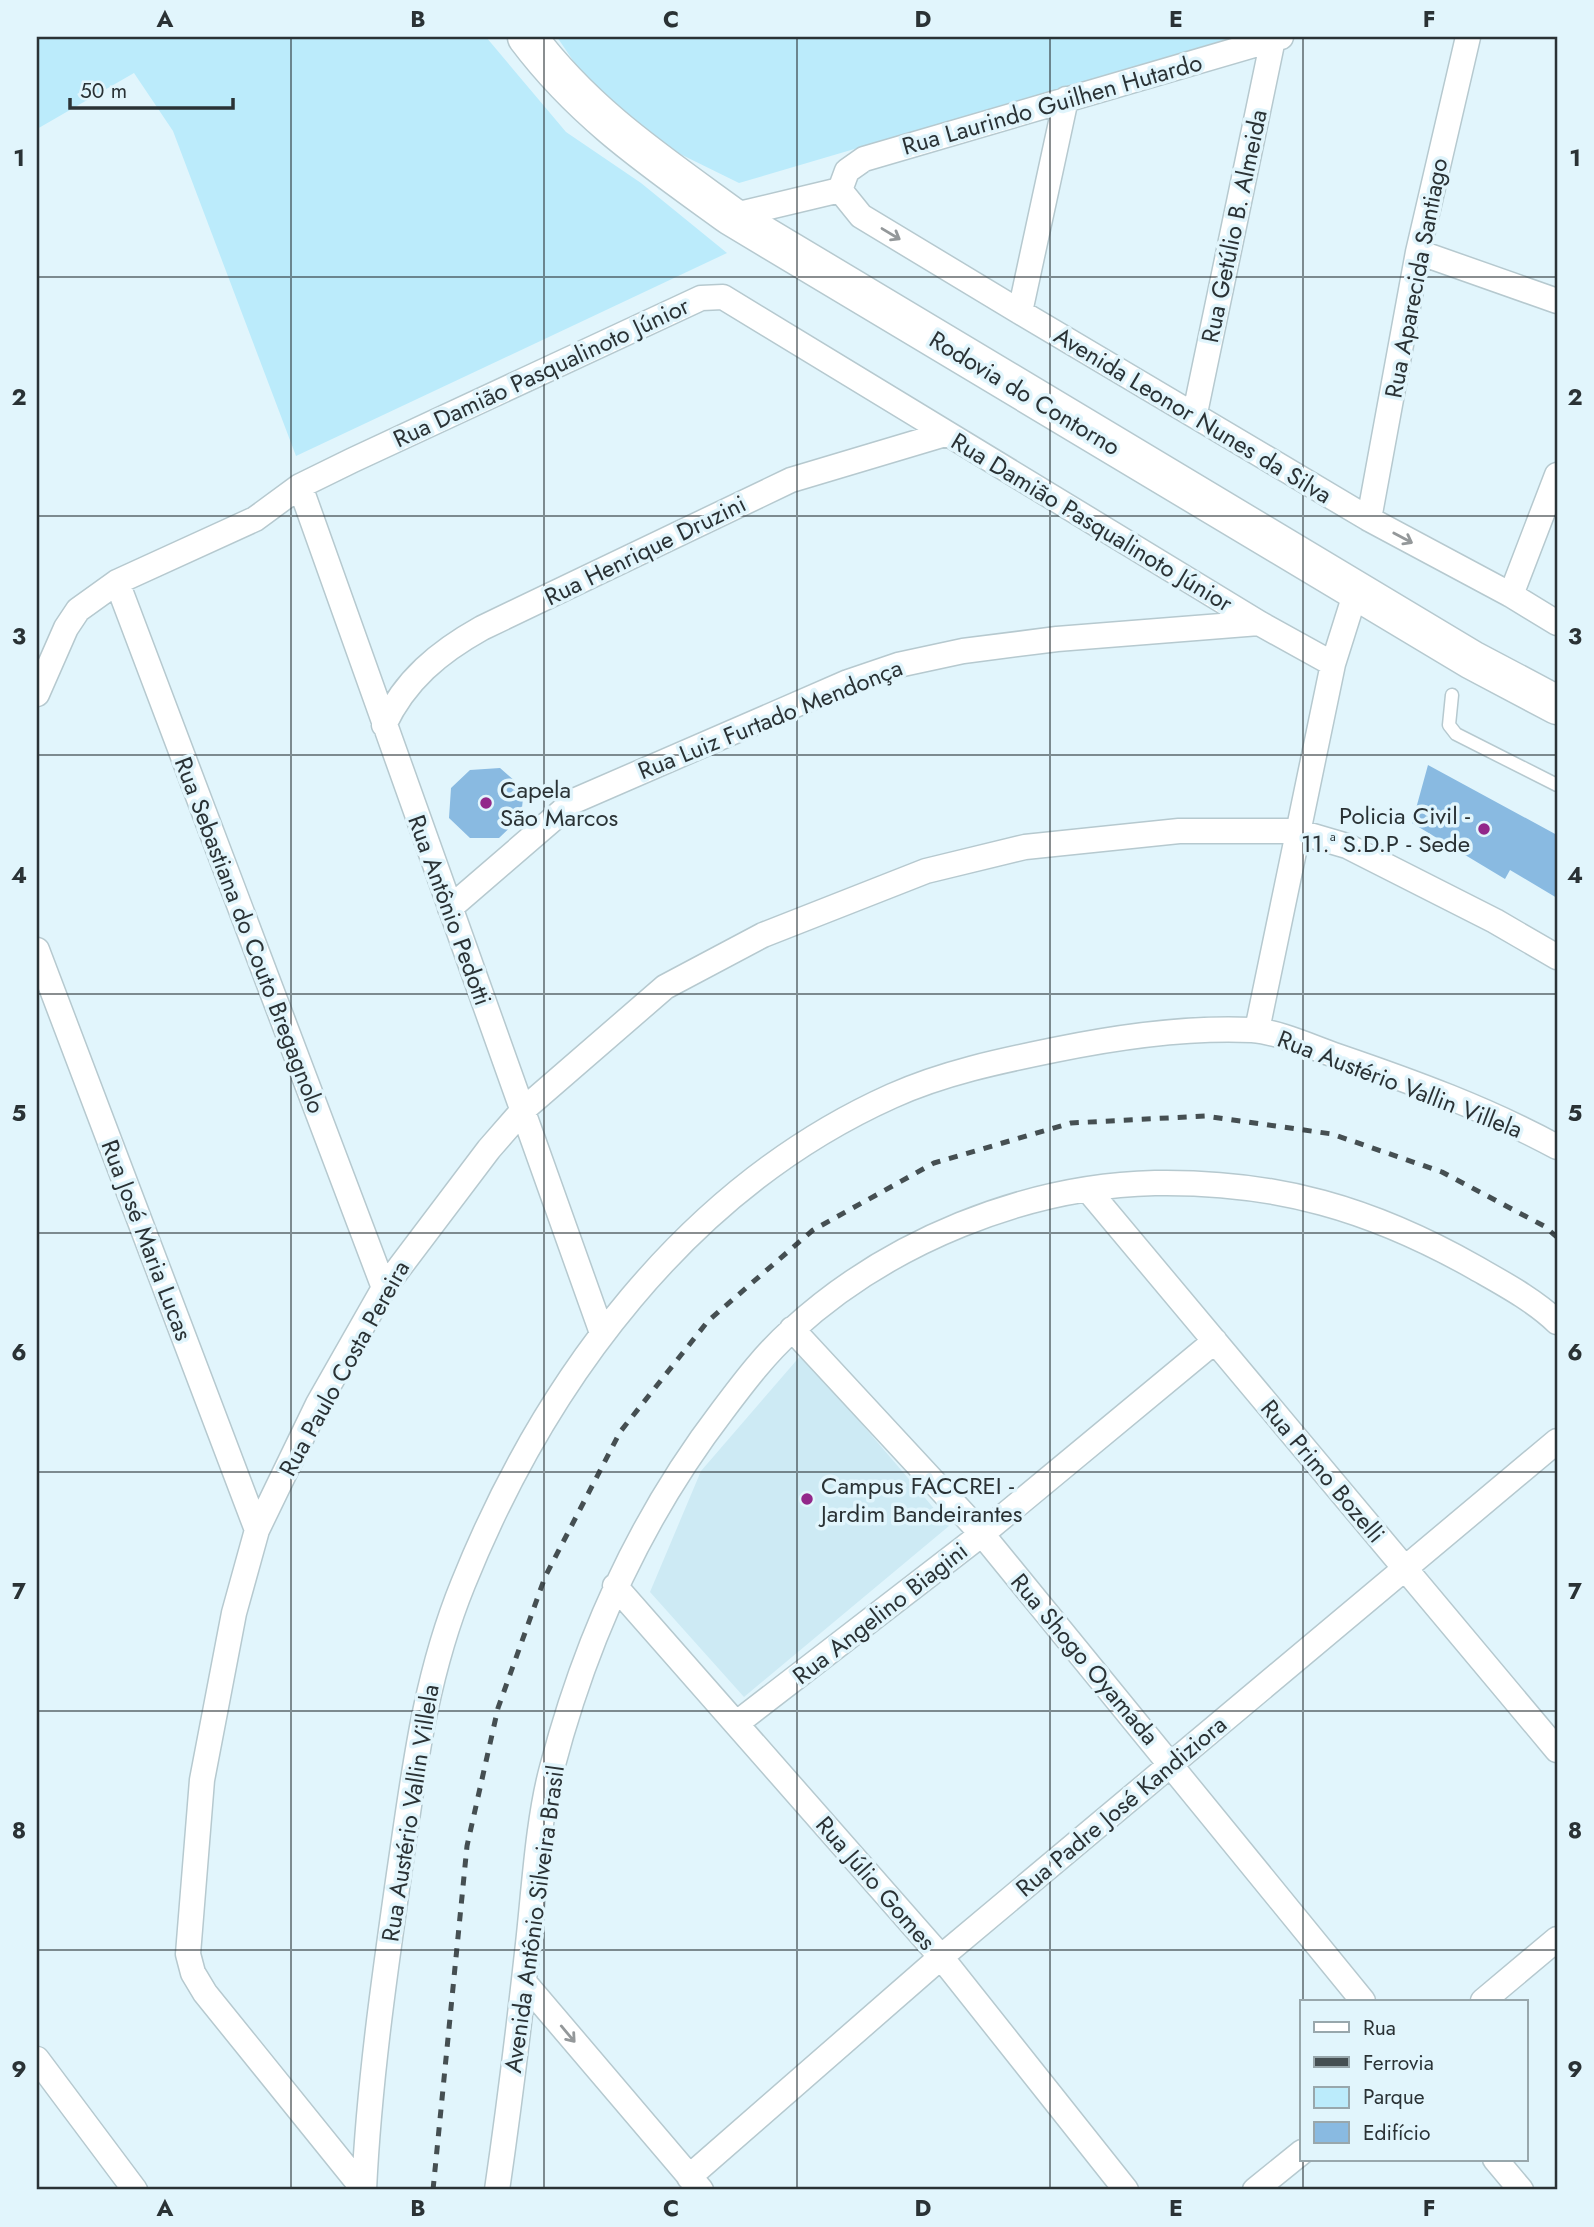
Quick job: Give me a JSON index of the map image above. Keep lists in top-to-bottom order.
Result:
{
  "streets": {
    "main road": ["Rodovia do Contorno"],
    "street": [
      "Rua Laurindo Guilhen Hutardo",
      "Rua Getúlio B. Almeida",
      "Rua Aparecida Santiago",
      "Rua Damião Pasqualinoto Júnior",
      "Avenida Leonor Nunes da Silva",
      "Rua Henrique Druzini",
      "Rua Luiz Furtado Mendonça",
      "Rua Antônio Pedotti",
      "Rua Sebastiana do Couto Bregagnolo",
      "Rua Austério Vallin Villela",
      "Rua José Maria Lucas",
      "Rua Paulo Costa Pereira",
      "Rua Primo Bozelli",
      "Rua Angelino Biagini",
      "Rua Shogo Oyamada",
      "Rua Padre José Kandiziora",
      "Rua Júlio Gomes",
      "Avenida Antônio Silveira Brasil"
    ]
  },
  "crossings": [
    ["Rua Laurindo Guilhen Hutardo", "Rua Getúlio B. Almeida"],
    ["Rua Laurindo Guilhen Hutardo", "Avenida Leonor Nunes da Silva"],
    ["Rua Getúlio B. Almeida", "Avenida Leonor Nunes da Silva"],
    ["Rua Aparecida Santiago", "Avenida Leonor Nunes da Silva"],
    ["Rua Damião Pasqualinoto Júnior", "Rua Henrique Druzini"],
    ["Rua Damião Pasqualinoto Júnior", "Rua Luiz Furtado Mendonça"],
    ["Rua Damião Pasqualinoto Júnior", "Rua Antônio Pedotti"],
    ["Rua Damião Pasqualinoto Júnior", "Rua Sebastiana do Couto Bregagnolo"],
    ["Rua Henrique Druzini", "Rua Antônio Pedotti"],
    ["Rua Luiz Furtado Mendonça", "Rua Antônio Pedotti"],
    ["Rua Antônio Pedotti", "Rua Austério Vallin Villela"],
    ["Rua Antônio Pedotti", "Rua Paulo Costa Pereira"],
    ["Rua Sebastiana do Couto Bregagnolo", "Rua Paulo Costa Pereira"],
    ["Rua Austério Vallin Villela", "Rua Paulo Costa Pereira"],
    ["Rua José Maria Lucas", "Rua Paulo Costa Pereira"],
    ["Rua Primo Bozelli", "Rua Angelino Biagini"],
    ["Rua Primo Bozelli", "Rua Padre José Kandiziora"],
    ["Rua Primo Bozelli", "Avenida Antônio Silveira Brasil"],
    ["Rua Angelino Biagini", "Rua Shogo Oyamada"],
    ["Rua Angelino Biagini", "Rua Júlio Gomes"],
    ["Rua Shogo Oyamada", "Rua Padre José Kandiziora"],
    ["Rua Shogo Oyamada", "Avenida Antônio Silveira Brasil"],
    ["Rua Padre José Kandiziora", "Rua Júlio Gomes"],
    ["Rua Júlio Gomes", "Avenida Antônio Silveira Brasil"]
  ],
  "one_way": ["Avenida Leonor Nunes da Silva"],
  "places": ["Capela São Marcos", "Policia Civil - 11.ª S.D.P - Sede", "Campus FACCREI - Jardim Bandeirantes"],
  "legend": [
    "Rua",
    "Ferrovia",
    "Parque",
    "Edifício"
  ],
  "scale_bar": "50 m",
  "grid": {
    "columns": [
      "A",
      "B",
      "C",
      "D",
      "E",
      "F"
    ],
    "rows": [
      "1",
      "2",
      "3",
      "4",
      "5",
      "6",
      "7",
      "8",
      "9"
    ]
  }
}
